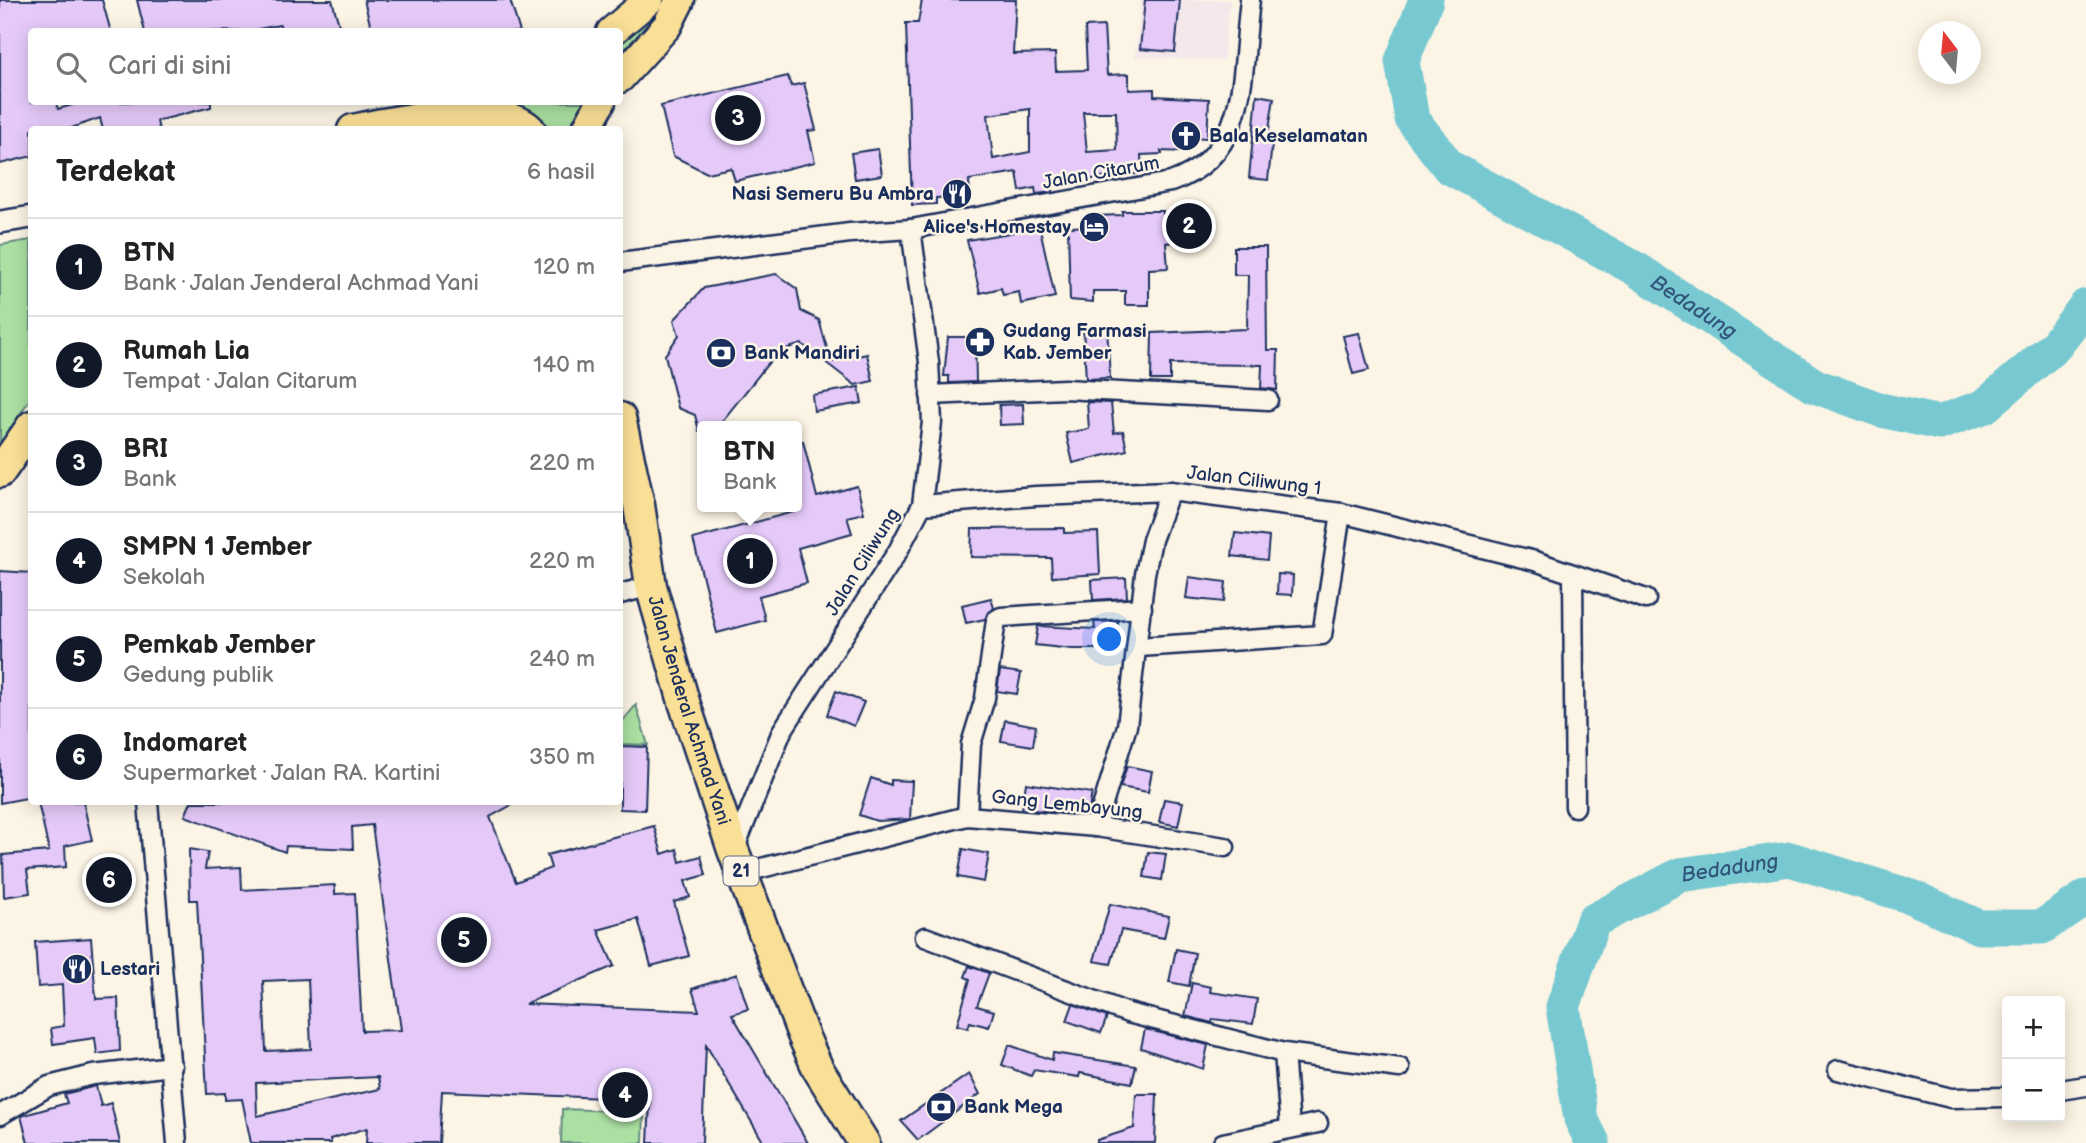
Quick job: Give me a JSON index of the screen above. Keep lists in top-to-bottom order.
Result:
{
  "streets": {
    "highway": ["Jalan Jenderal Achmad Yani", "21"],
    "street": [
      "Jalan Citarum",
      "Jalan Ciliwung 1",
      "Jalan Ciliwung",
      "Gang Lembayung"
    ]
  },
  "crossings": [
    ["Jalan Citarum", "Jalan Ciliwung"],
    ["Jalan Ciliwung 1", "Jalan Ciliwung"],
    ["Jalan Ciliwung", "Jalan Jenderal Achmad Yani"],
    ["Jalan Ciliwung", "Gang Lembayung"],
    ["Jalan Jenderal Achmad Yani", "Gang Lembayung"]
  ],
  "water": ["Bedadung"],
  "places": {
    "church": ["Bala Keselamatan"],
    "restaurant": ["Nasi Semeru Bu Ambra", "Lestari"],
    "hotel": ["Alice's Homestay"],
    "pharmacy": ["Gudang Farmasi Kab. Jember"],
    "bank": ["Bank Mandiri", "Bank Mega"]
  },
  "north": "top",
  "page": {
    "search": "Cari di sini",
    "pins": [
      "3",
      "2",
      "1",
      "6",
      "5",
      "4"
    ],
    "heading": ["Terdekat", "6 hasil"],
    "list": [
      {
        "mark": "1",
        "name": "BTN",
        "note": "Bank · Jalan Jenderal Achmad Yani",
        "value": "120 m"
      },
      {
        "mark": "2",
        "name": "Rumah Lia",
        "note": "Tempat · Jalan Citarum",
        "value": "140 m"
      },
      {
        "mark": "3",
        "name": "BRI",
        "note": "Bank",
        "value": "220 m"
      },
      {
        "mark": "4",
        "name": "SMPN 1 Jember",
        "note": "Sekolah",
        "value": "220 m"
      },
      {
        "mark": "5",
        "name": "Pemkab Jember",
        "note": "Gedung publik",
        "value": "240 m"
      },
      {
        "mark": "6",
        "name": "Indomaret",
        "note": "Supermarket · Jalan RA. Kartini",
        "value": "350 m"
      }
    ],
    "popup": ["BTN", "Bank"],
    "map_buttons": ["+", "−"]
  }
}
